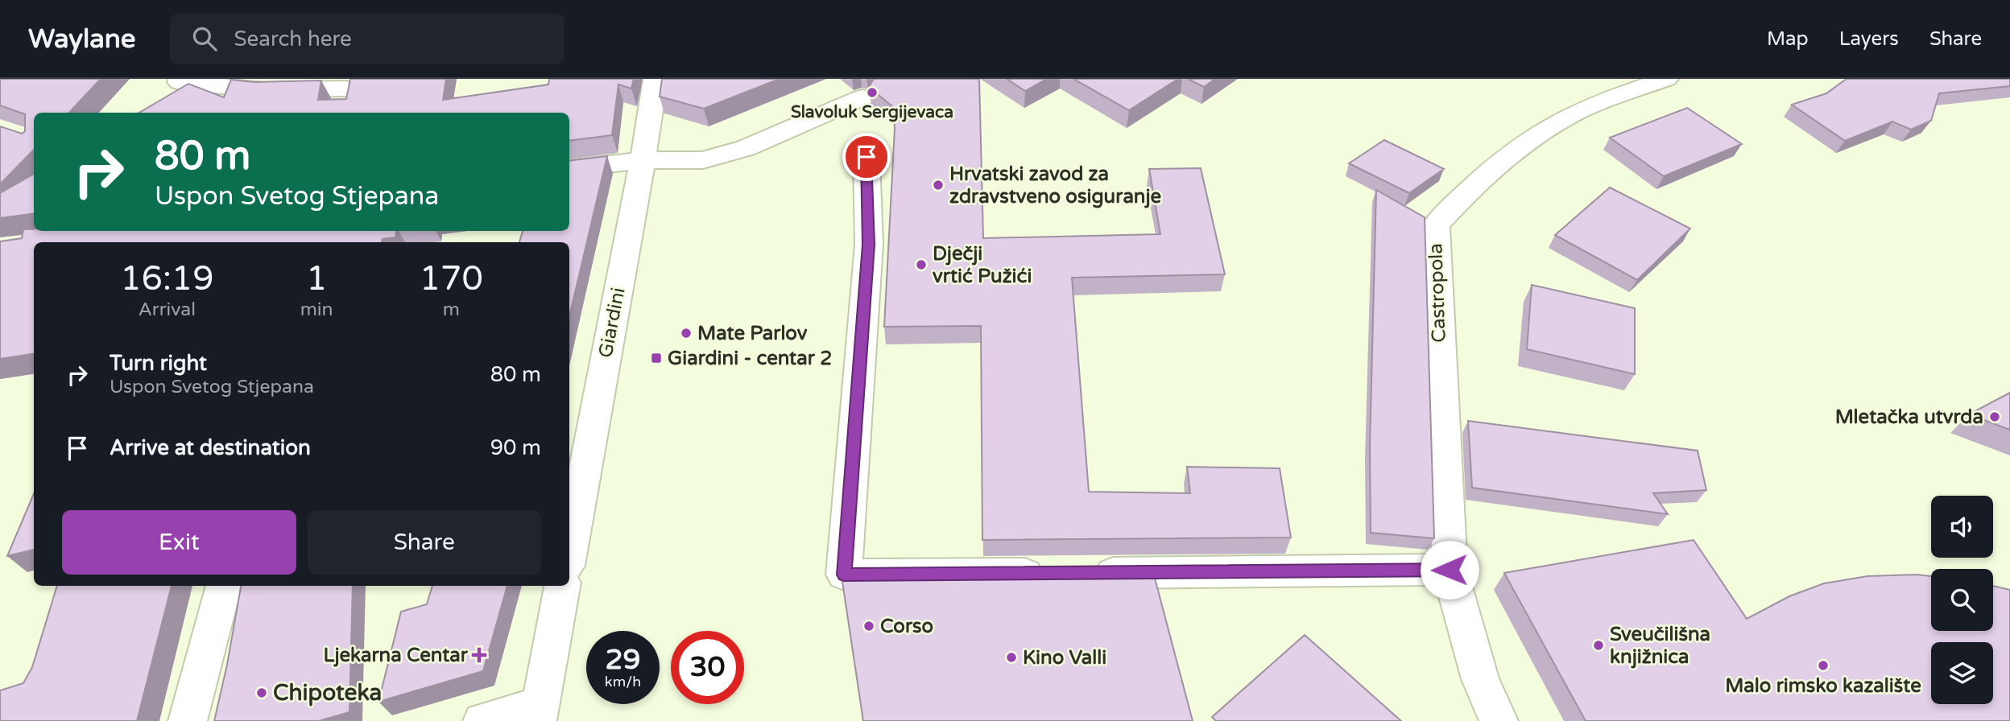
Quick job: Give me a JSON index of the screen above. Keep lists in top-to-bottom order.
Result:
{
  "streets": {
    "street": ["Castropola", "Giardini"]
  },
  "places": {
    "other": [
      "Slavoluk Sergijevaca",
      "Hrvatski zavod za zdravstveno osiguranje",
      "Dječji vrtić Pužići",
      "Mate Parlov",
      "Mletačka utvrda",
      "Corso",
      "Sveučilišna knjižnica",
      "Kino Valli",
      "Malo rimsko kazalište",
      "Chipoteka"
    ],
    "transit": ["Giardini - centar 2"],
    "health": ["Ljekarna Centar"]
  },
  "page": {
    "header": "Waylane",
    "search": "Search here",
    "nav": ["Map", "Layers", "Share"],
    "turn": ["80 m", "Uspon Svetog Stjepana"],
    "eta": [
      "16:19",
      "Arrival",
      "1",
      "min",
      "170",
      "m"
    ],
    "list": [
      {
        "name": "Turn right",
        "note": "Uspon Svetog Stjepana",
        "value": "80 m"
      },
      {
        "name": "Arrive at destination",
        "value": "90 m"
      }
    ],
    "buttons": ["Exit", "Share"],
    "speed": "29 km/h",
    "limit": "30"
  }
}
